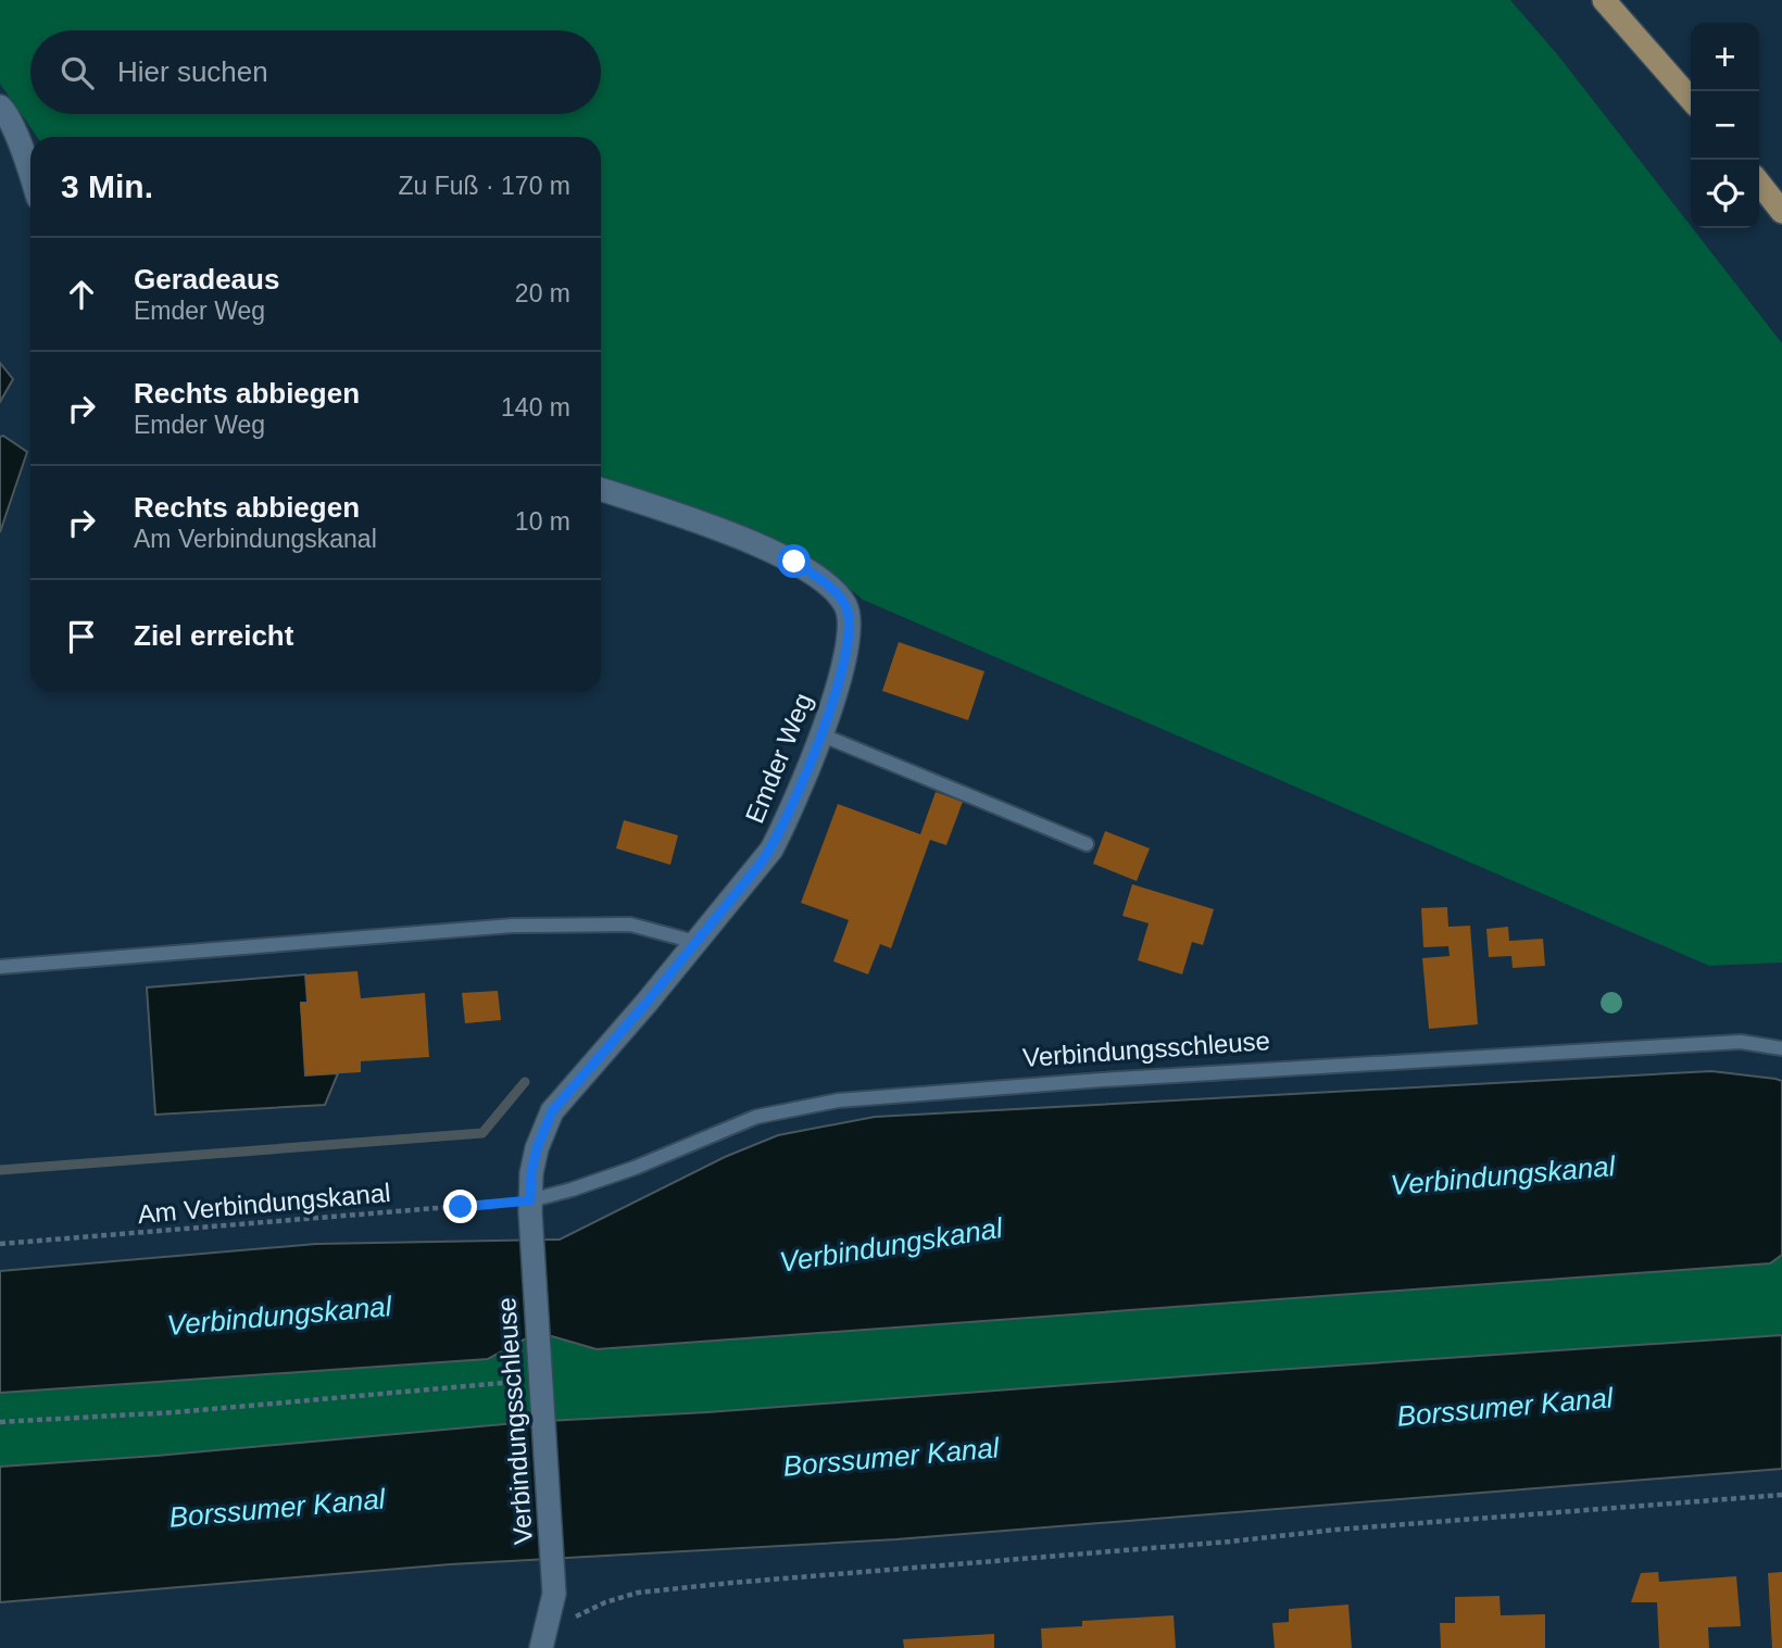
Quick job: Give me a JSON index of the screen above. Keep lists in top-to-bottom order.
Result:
{
  "streets": {
    "street": ["Emder Weg", "Verbindungsschleuse"],
    "path": ["Am Verbindungskanal"]
  },
  "crossings": [
    ["Emder Weg", "Verbindungsschleuse"],
    ["Emder Weg", "Am Verbindungskanal"],
    ["Verbindungsschleuse", "Am Verbindungskanal"]
  ],
  "water": ["Verbindungskanal", "Borssumer Kanal"],
  "page": {
    "map_buttons": ["+", "−"],
    "search": "Hier suchen",
    "heading": ["3 Min.", "Zu Fuß · 170 m"],
    "list": [
      ["Geradeaus", "Emder Weg", "20 m"],
      ["Rechts abbiegen", "Emder Weg", "140 m"],
      ["Rechts abbiegen", "Am Verbindungskanal", "10 m"],
      "Ziel erreicht"
    ]
  }
}
